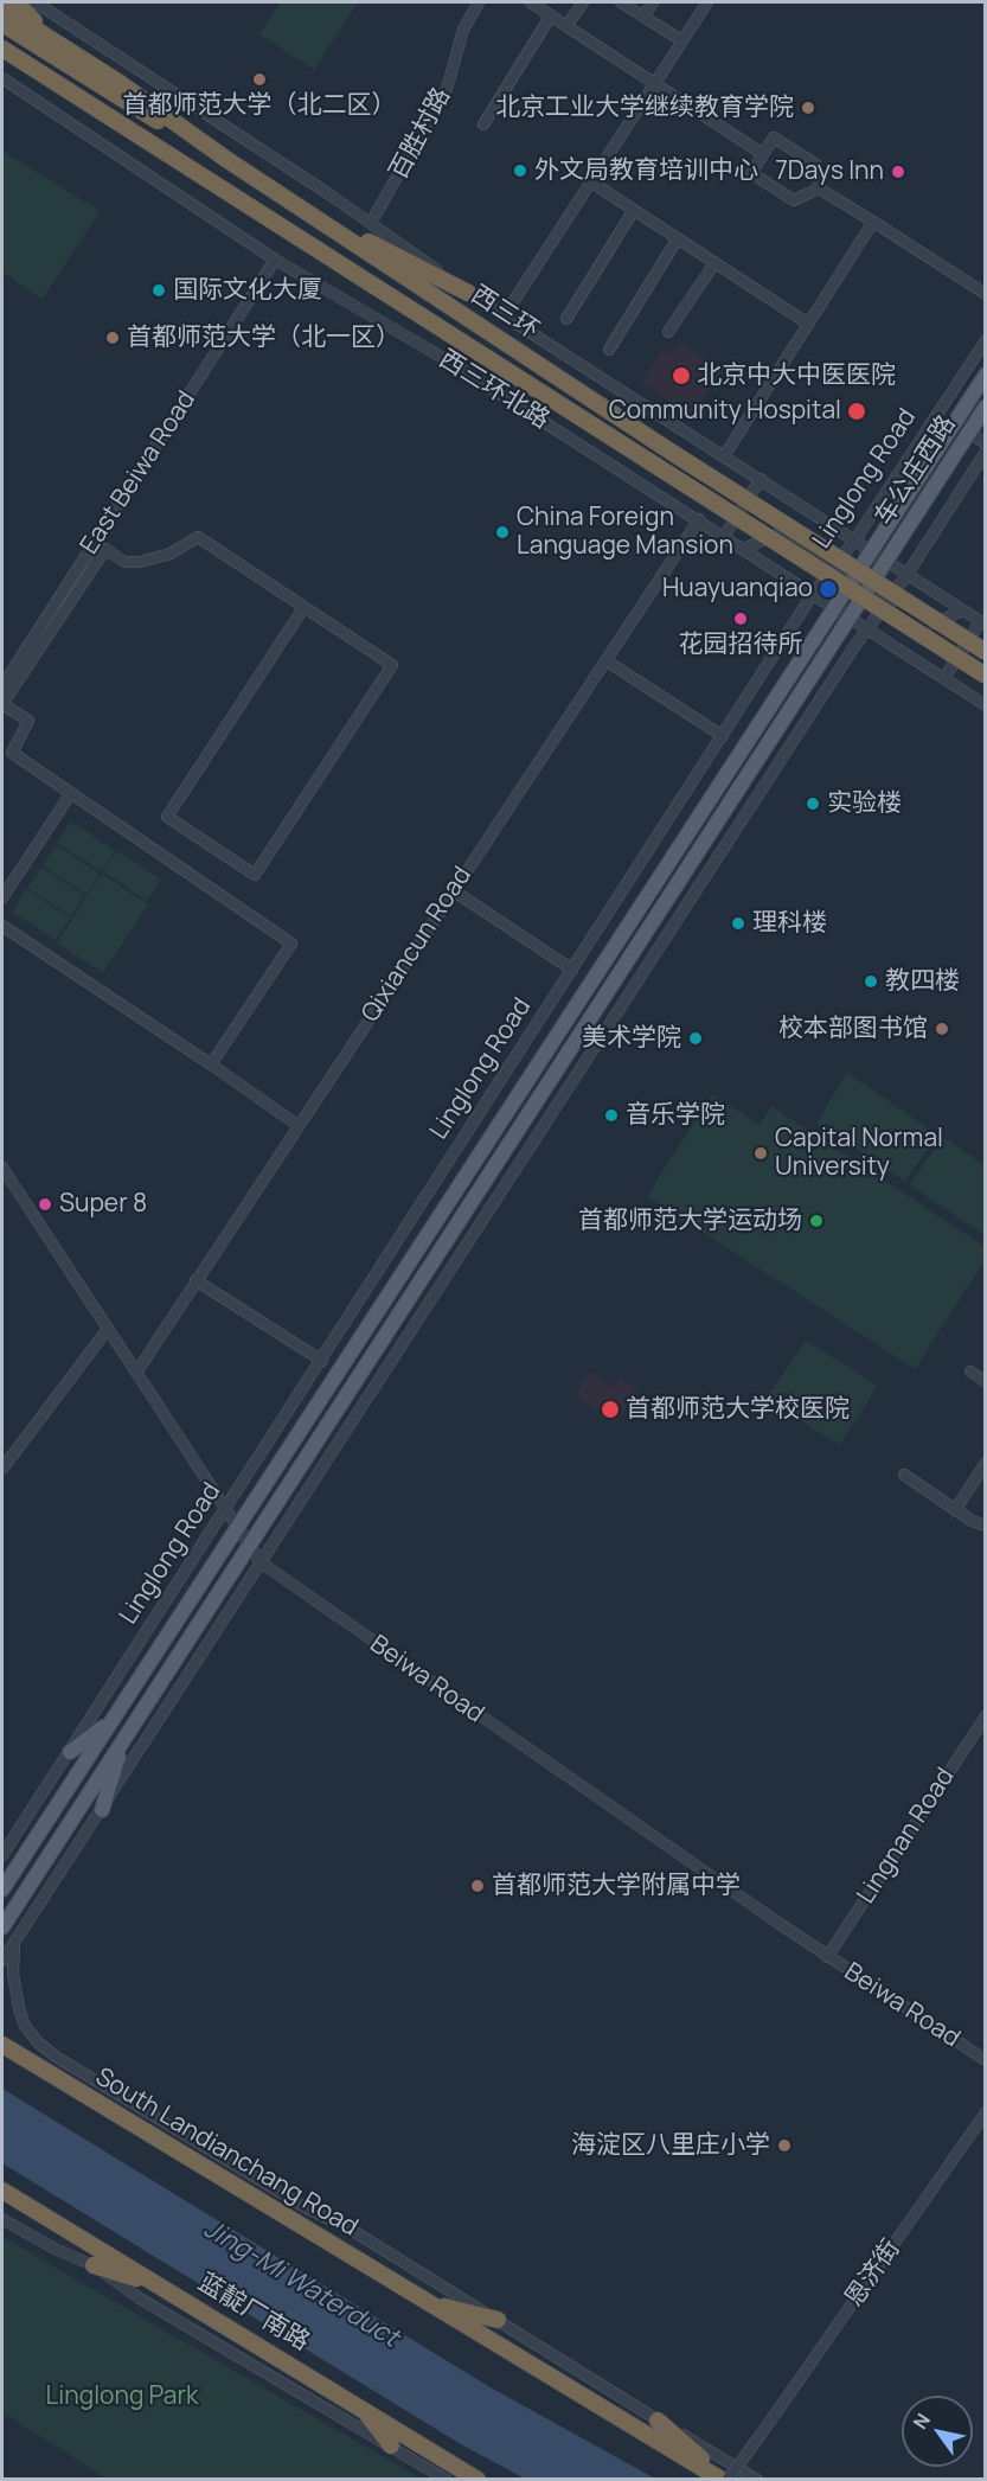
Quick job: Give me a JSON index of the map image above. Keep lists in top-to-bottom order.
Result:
{
  "streets": {
    "highway": ["西三环", "South Landianchang Road", "蓝靛厂南路"],
    "main road": ["车公庄西路", "Linglong Road"],
    "street": [
      "百胜村路",
      "西三环北路",
      "East Beiwa Road",
      "Qixiancun Road",
      "Beiwa Road",
      "Lingnan Road",
      "恩济街"
    ]
  },
  "crossings": [
    ["西三环北路", "车公庄西路"],
    ["西三环北路", "East Beiwa Road"],
    ["西三环北路", "Linglong Road"],
    ["西三环北路", "Qixiancun Road"],
    ["Linglong Road", "Beiwa Road"],
    ["Qixiancun Road", "Beiwa Road"],
    ["Beiwa Road", "Lingnan Road"]
  ],
  "water": ["Jing-Mi Waterduct"],
  "parks": ["Linglong Park"],
  "places": [
    "首都师范大学（北二区）",
    "北京工业大学继续教育学院",
    "外文局教育培训中心",
    "7Days Inn",
    "国际文化大厦",
    "首都师范大学（北一区）",
    "北京中大中医医院",
    "Community Hospital",
    "China Foreign Language Mansion",
    "Huayuanqiao",
    "花园招待所",
    "实验楼",
    "理科楼",
    "教四楼",
    "校本部图书馆",
    "美术学院",
    "音乐学院",
    "Capital Normal University",
    "Super 8",
    "首都师范大学运动场",
    "首都师范大学校医院",
    "首都师范大学附属中学",
    "海淀区八里庄小学"
  ],
  "north": "top left"
}
